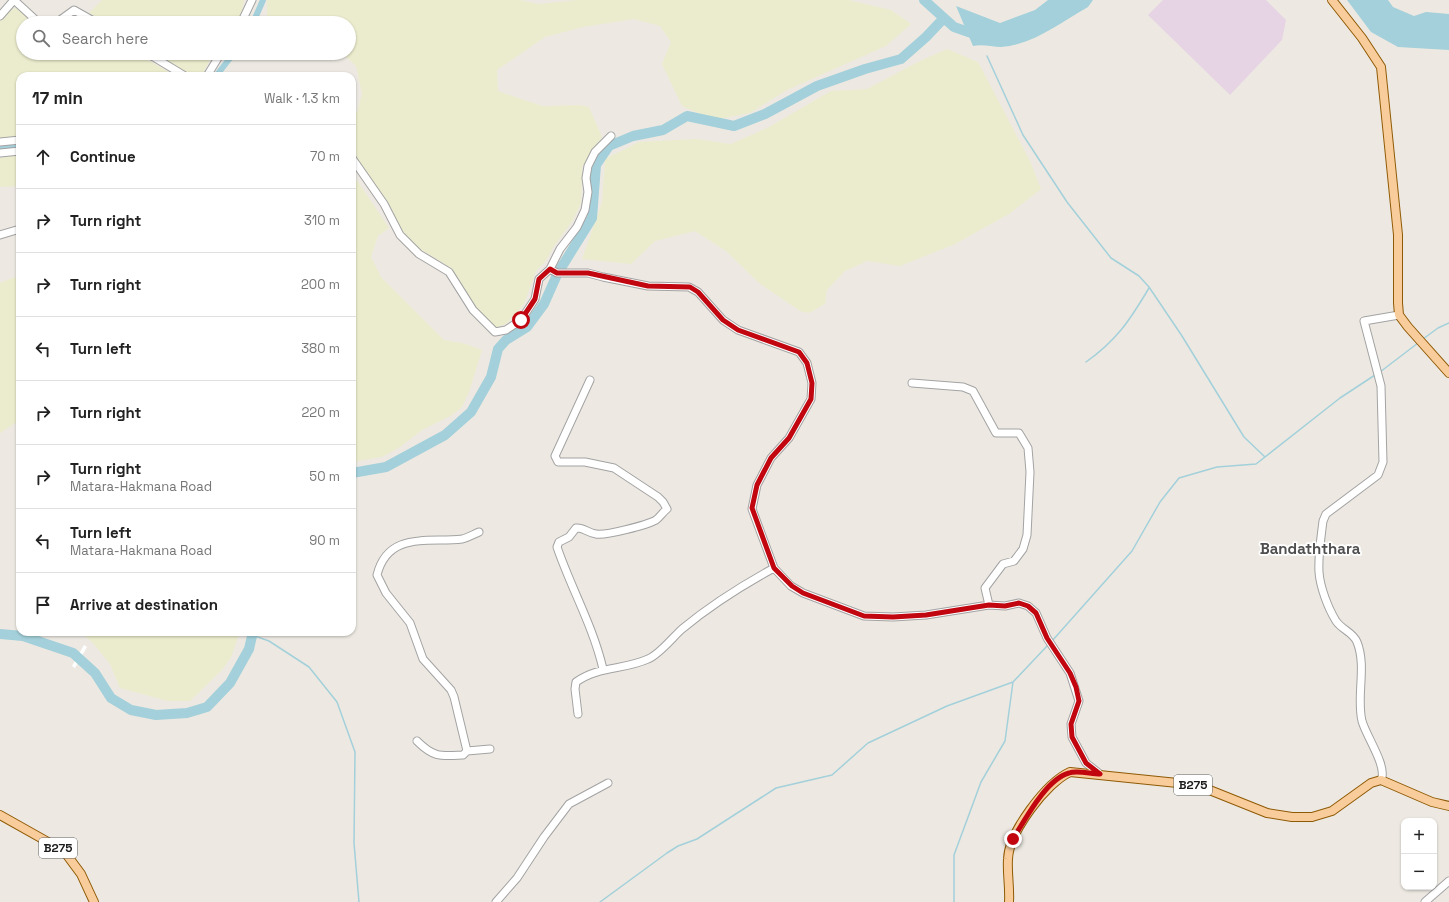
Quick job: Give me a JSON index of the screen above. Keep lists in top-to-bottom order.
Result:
{
  "streets": {
    "main road": ["B275"]
  },
  "districts": ["Bandaththara"],
  "page": {
    "search": "Search here",
    "heading": ["17 min", "Walk · 1.3 km"],
    "list": [
      ["Continue", "70 m"],
      ["Turn right", "310 m"],
      ["Turn right", "200 m"],
      ["Turn left", "380 m"],
      ["Turn right", "220 m"],
      ["Turn right", "Matara-Hakmana Road", "50 m"],
      ["Turn left", "Matara-Hakmana Road", "90 m"],
      "Arrive at destination"
    ],
    "map_buttons": ["+", "−"]
  }
}
